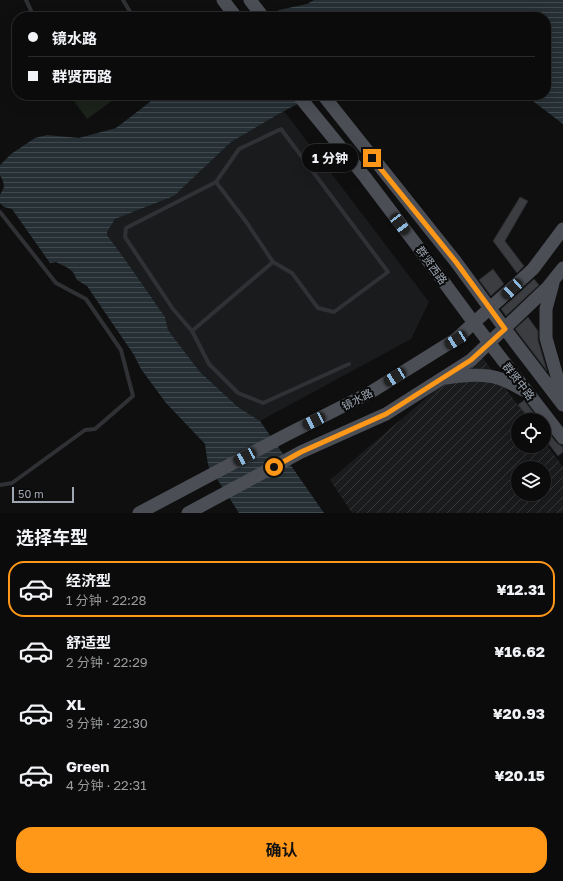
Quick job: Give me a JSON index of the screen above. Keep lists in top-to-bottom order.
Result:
{
  "streets": {
    "main road": ["群贤西路", "群贤中路", "镜水路"]
  },
  "crossings": [
    ["群贤西路", "群贤中路"],
    ["群贤西路", "镜水路"]
  ],
  "scale_bar": "50 m",
  "page": {
    "banner": ["镜水路", "群贤西路"],
    "bubble": "1 分钟",
    "scale": "50 m",
    "heading": "选择车型",
    "list": [
      {
        "name": "经济型",
        "note": "1 分钟 · 22:28",
        "value": "¥12.31"
      },
      {
        "name": "舒适型",
        "note": "2 分钟 · 22:29",
        "value": "¥16.62"
      },
      {
        "name": "XL",
        "note": "3 分钟 · 22:30",
        "value": "¥20.93"
      },
      {
        "name": "Green",
        "note": "4 分钟 · 22:31",
        "value": "¥20.15"
      }
    ],
    "buttons": "确认"
  }
}
